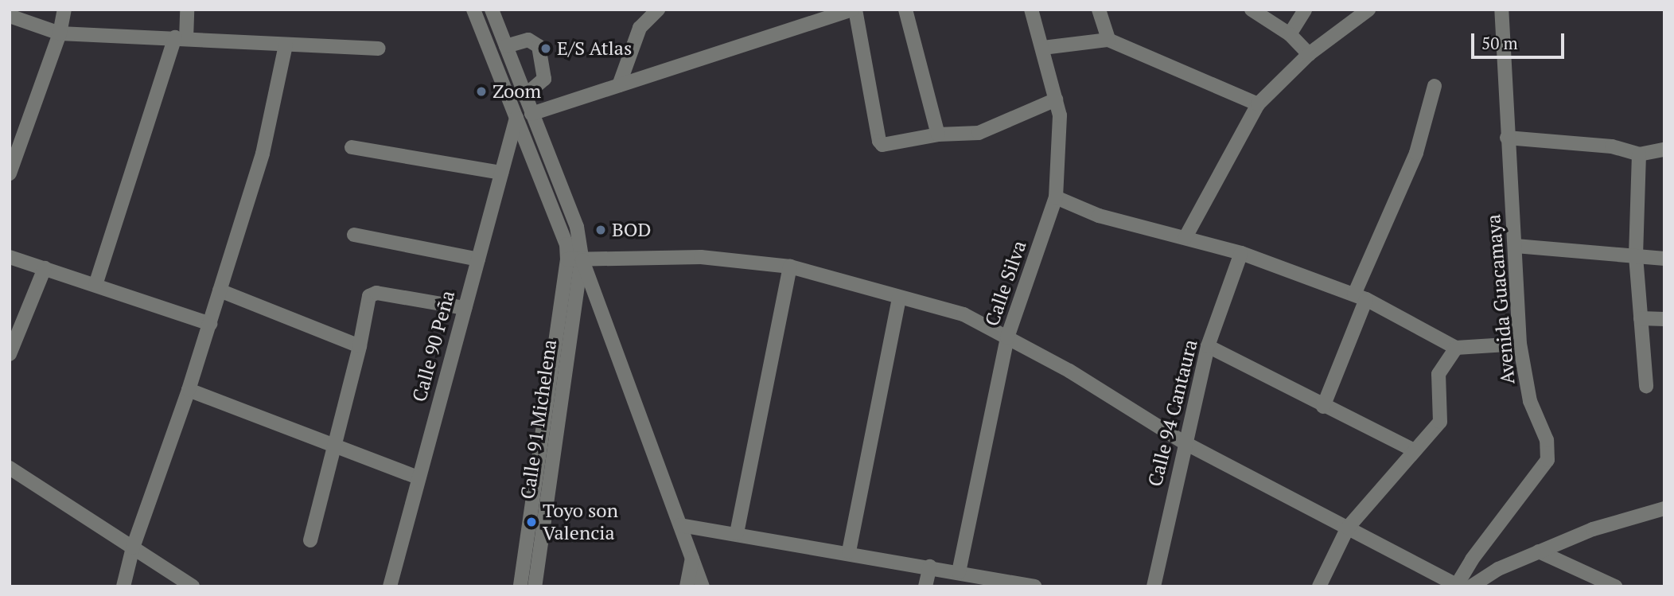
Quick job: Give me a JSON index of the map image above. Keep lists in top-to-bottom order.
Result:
{
  "streets": {
    "street": [
      "Calle Silva",
      "Avenida Guacamaya",
      "Calle 90 Peña",
      "Calle 94 Cantaura",
      "Calle 91 Michelena"
    ]
  },
  "places": [
    "E/S Atlas",
    "Zoom",
    "BOD",
    "Toyo son Valencia"
  ],
  "scale_bar": "50 m"
}
